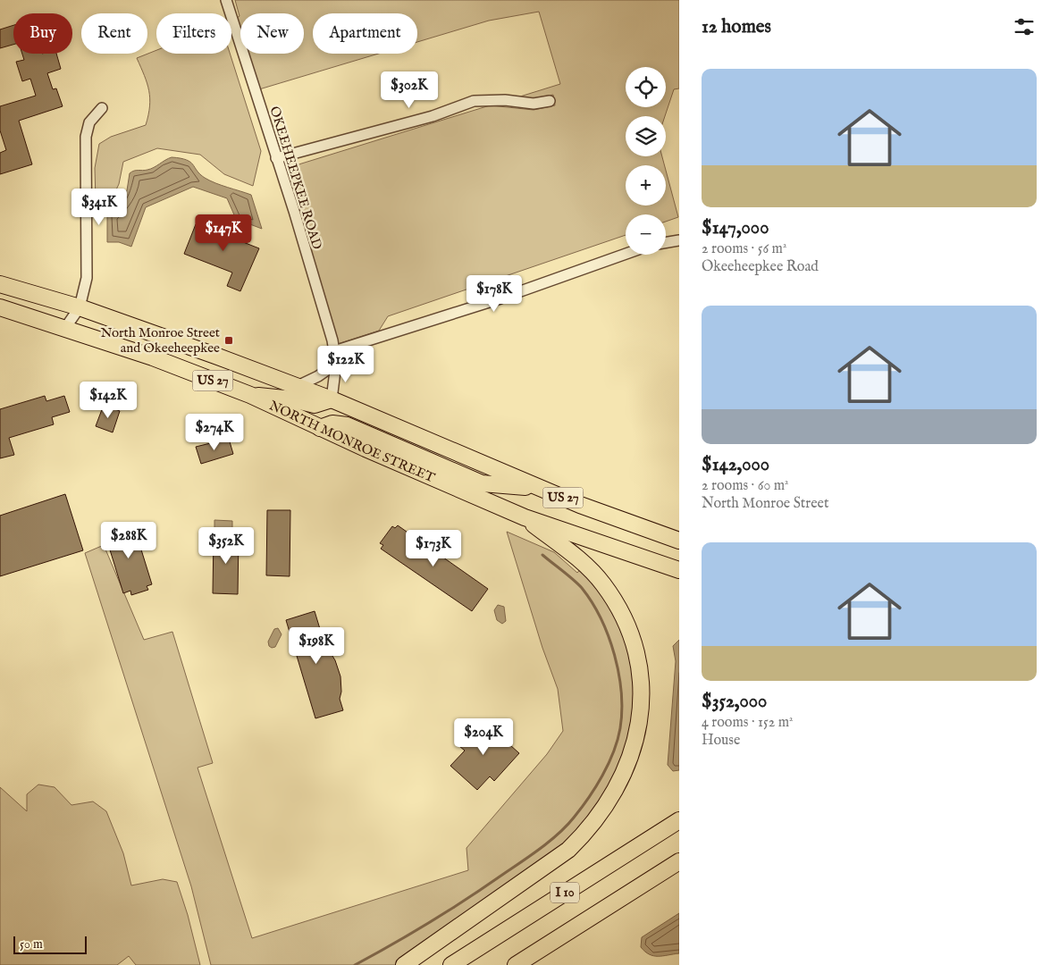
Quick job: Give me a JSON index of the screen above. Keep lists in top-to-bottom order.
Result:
{
  "streets": {
    "highway": ["US 27", "NORTH MONROE STREET", "I 10"],
    "street": ["OKEEHEEPKEE ROAD"]
  },
  "crossings": [
    ["OKEEHEEPKEE ROAD", "NORTH MONROE STREET"]
  ],
  "places": {
    "transit": ["North Monroe Street and Okeeheepkee"]
  },
  "scale_bar": "50 m",
  "page": {
    "heading": "12 homes",
    "chip": [
      "Buy",
      "Rent",
      "Filters",
      "New",
      "Apartment"
    ],
    "list": [
      {
        "name": "$147,000",
        "note": "2 rooms · 56 m² · Okeeheepkee Road"
      },
      {
        "name": "$142,000",
        "note": "2 rooms · 60 m² · North Monroe Street"
      },
      {
        "name": "$352,000",
        "note": "4 rooms · 152 m² · House"
      }
    ],
    "map_buttons": ["+", "−"],
    "price": [
      "$302K",
      "$341K",
      "$147K",
      "$178K",
      "$122K",
      "$142K",
      "$274K",
      "$288K",
      "$352K",
      "$173K",
      "$198K",
      "$204K"
    ],
    "scale": "50 m"
  }
}
